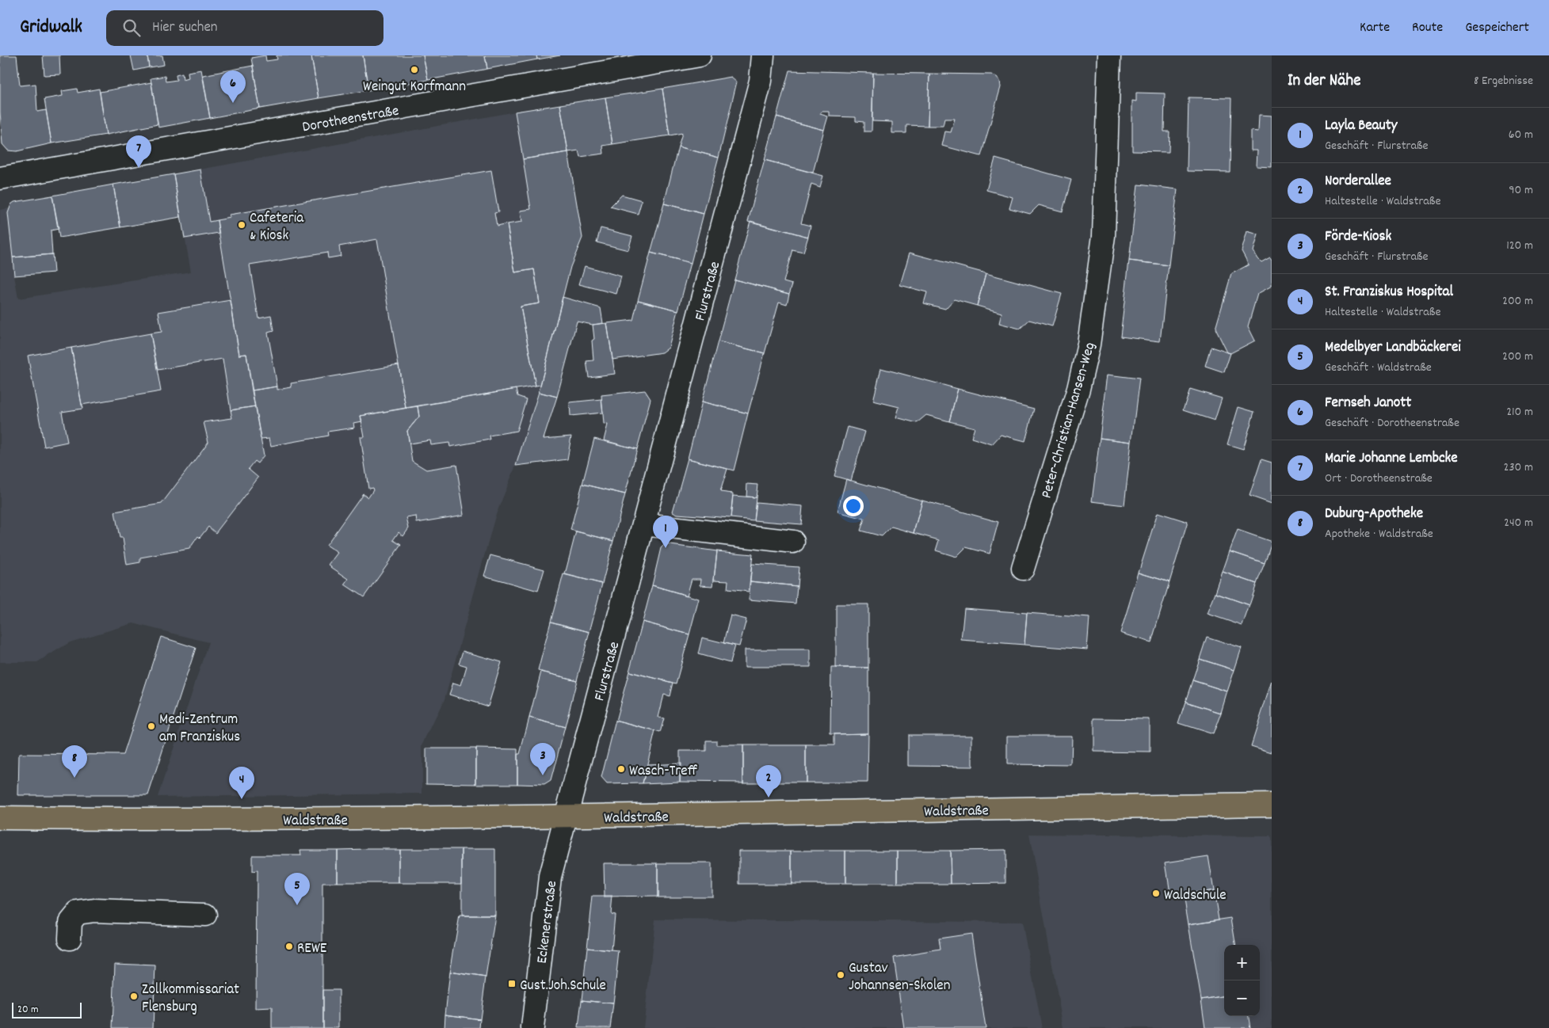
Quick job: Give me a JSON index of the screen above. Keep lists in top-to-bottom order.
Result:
{
  "streets": {
    "main road": ["Waldstraße"],
    "street": [
      "Dorotheenstraße",
      "Flurstraße",
      "Peter-Christian-Hansen-Weg",
      "Eckenerstraße"
    ]
  },
  "crossings": [
    ["Flurstraße", "Waldstraße"],
    ["Flurstraße", "Eckenerstraße"],
    ["Waldstraße", "Eckenerstraße"]
  ],
  "places": {
    "other": [
      "Weingut Korfmann",
      "Cafeteria & Kiosk",
      "Medi-Zentrum am Franziskus",
      "Wasch-Treff",
      "Waldschule",
      "REWE",
      "Gustav Johannsen-Skolen",
      "Zollkommissariat Flensburg"
    ],
    "transit": ["Gust.Joh.Schule"]
  },
  "scale_bar": "20 m",
  "page": {
    "header": "Gridwalk",
    "search": "Hier suchen",
    "nav": ["Karte", "Route", "Gespeichert"],
    "heading": ["In der Nähe", "8 Ergebnisse"],
    "pins": [
      "6",
      "7",
      "1",
      "3",
      "8",
      "2",
      "4",
      "5"
    ],
    "list": [
      {
        "mark": "1",
        "name": "Layla Beauty",
        "note": "Geschäft · Flurstraße",
        "value": "60 m"
      },
      {
        "mark": "2",
        "name": "Norderallee",
        "note": "Haltestelle · Waldstraße",
        "value": "90 m"
      },
      {
        "mark": "3",
        "name": "Förde-Kiosk",
        "note": "Geschäft · Flurstraße",
        "value": "120 m"
      },
      {
        "mark": "4",
        "name": "St. Franziskus Hospital",
        "note": "Haltestelle · Waldstraße",
        "value": "200 m"
      },
      {
        "mark": "5",
        "name": "Medelbyer Landbäckerei",
        "note": "Geschäft · Waldstraße",
        "value": "200 m"
      },
      {
        "mark": "6",
        "name": "Fernseh Janott",
        "note": "Geschäft · Dorotheenstraße",
        "value": "210 m"
      },
      {
        "mark": "7",
        "name": "Marie Johanne Lembcke",
        "note": "Ort · Dorotheenstraße",
        "value": "230 m"
      },
      {
        "mark": "8",
        "name": "Duburg-Apotheke",
        "note": "Apotheke · Waldstraße",
        "value": "240 m"
      }
    ],
    "map_buttons": ["+", "−"],
    "scale": "20 m"
  }
}
